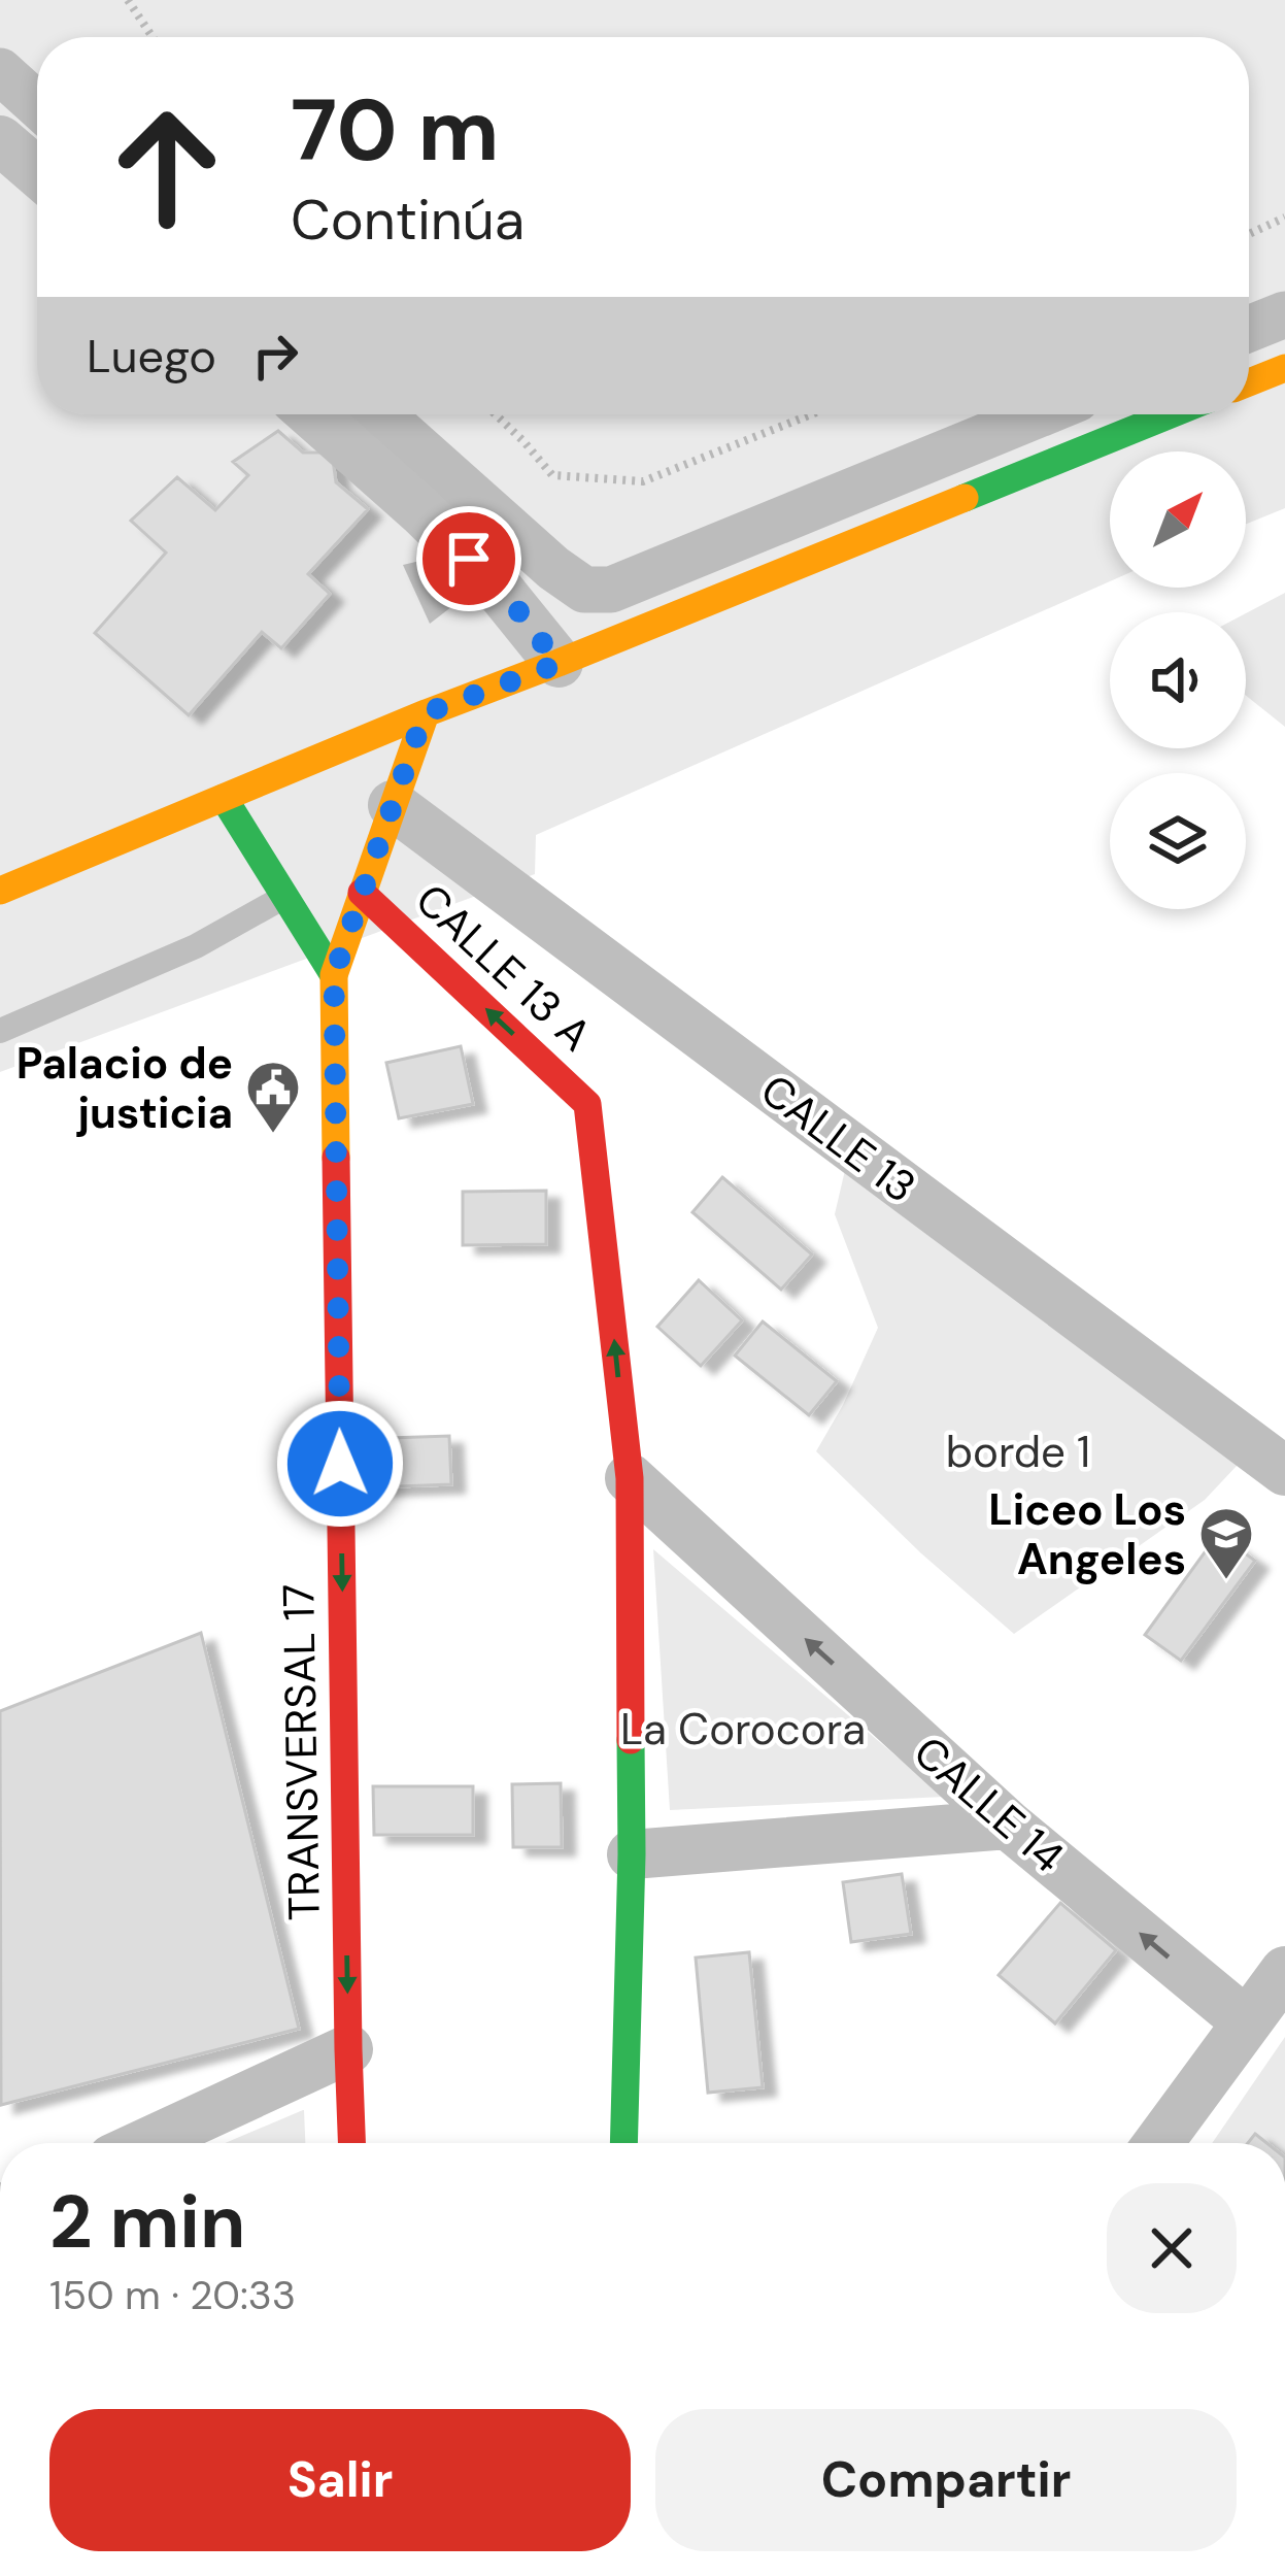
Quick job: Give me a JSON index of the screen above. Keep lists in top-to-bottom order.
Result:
{
  "streets": {
    "street": [
      "CALLE 13 A",
      "CALLE 13",
      "TRANSVERSAL 17",
      "CALLE 14"
    ]
  },
  "crossings": [
    ["CALLE 13 A", "CALLE 14"]
  ],
  "one_way": ["CALLE 13 A", "TRANSVERSAL 17", "CALLE 14"],
  "parks": ["borde 1", "La Corocora"],
  "places": {
    "public building": ["Palacio de justicia"],
    "school or university": ["Liceo Los Angeles"]
  },
  "north": "top right",
  "page": {
    "turn": ["70 m", "Continúa"],
    "then": "Luego",
    "heading": ["2 min", "150 m · 20:33"],
    "buttons": ["Salir", "Compartir"]
  }
}
